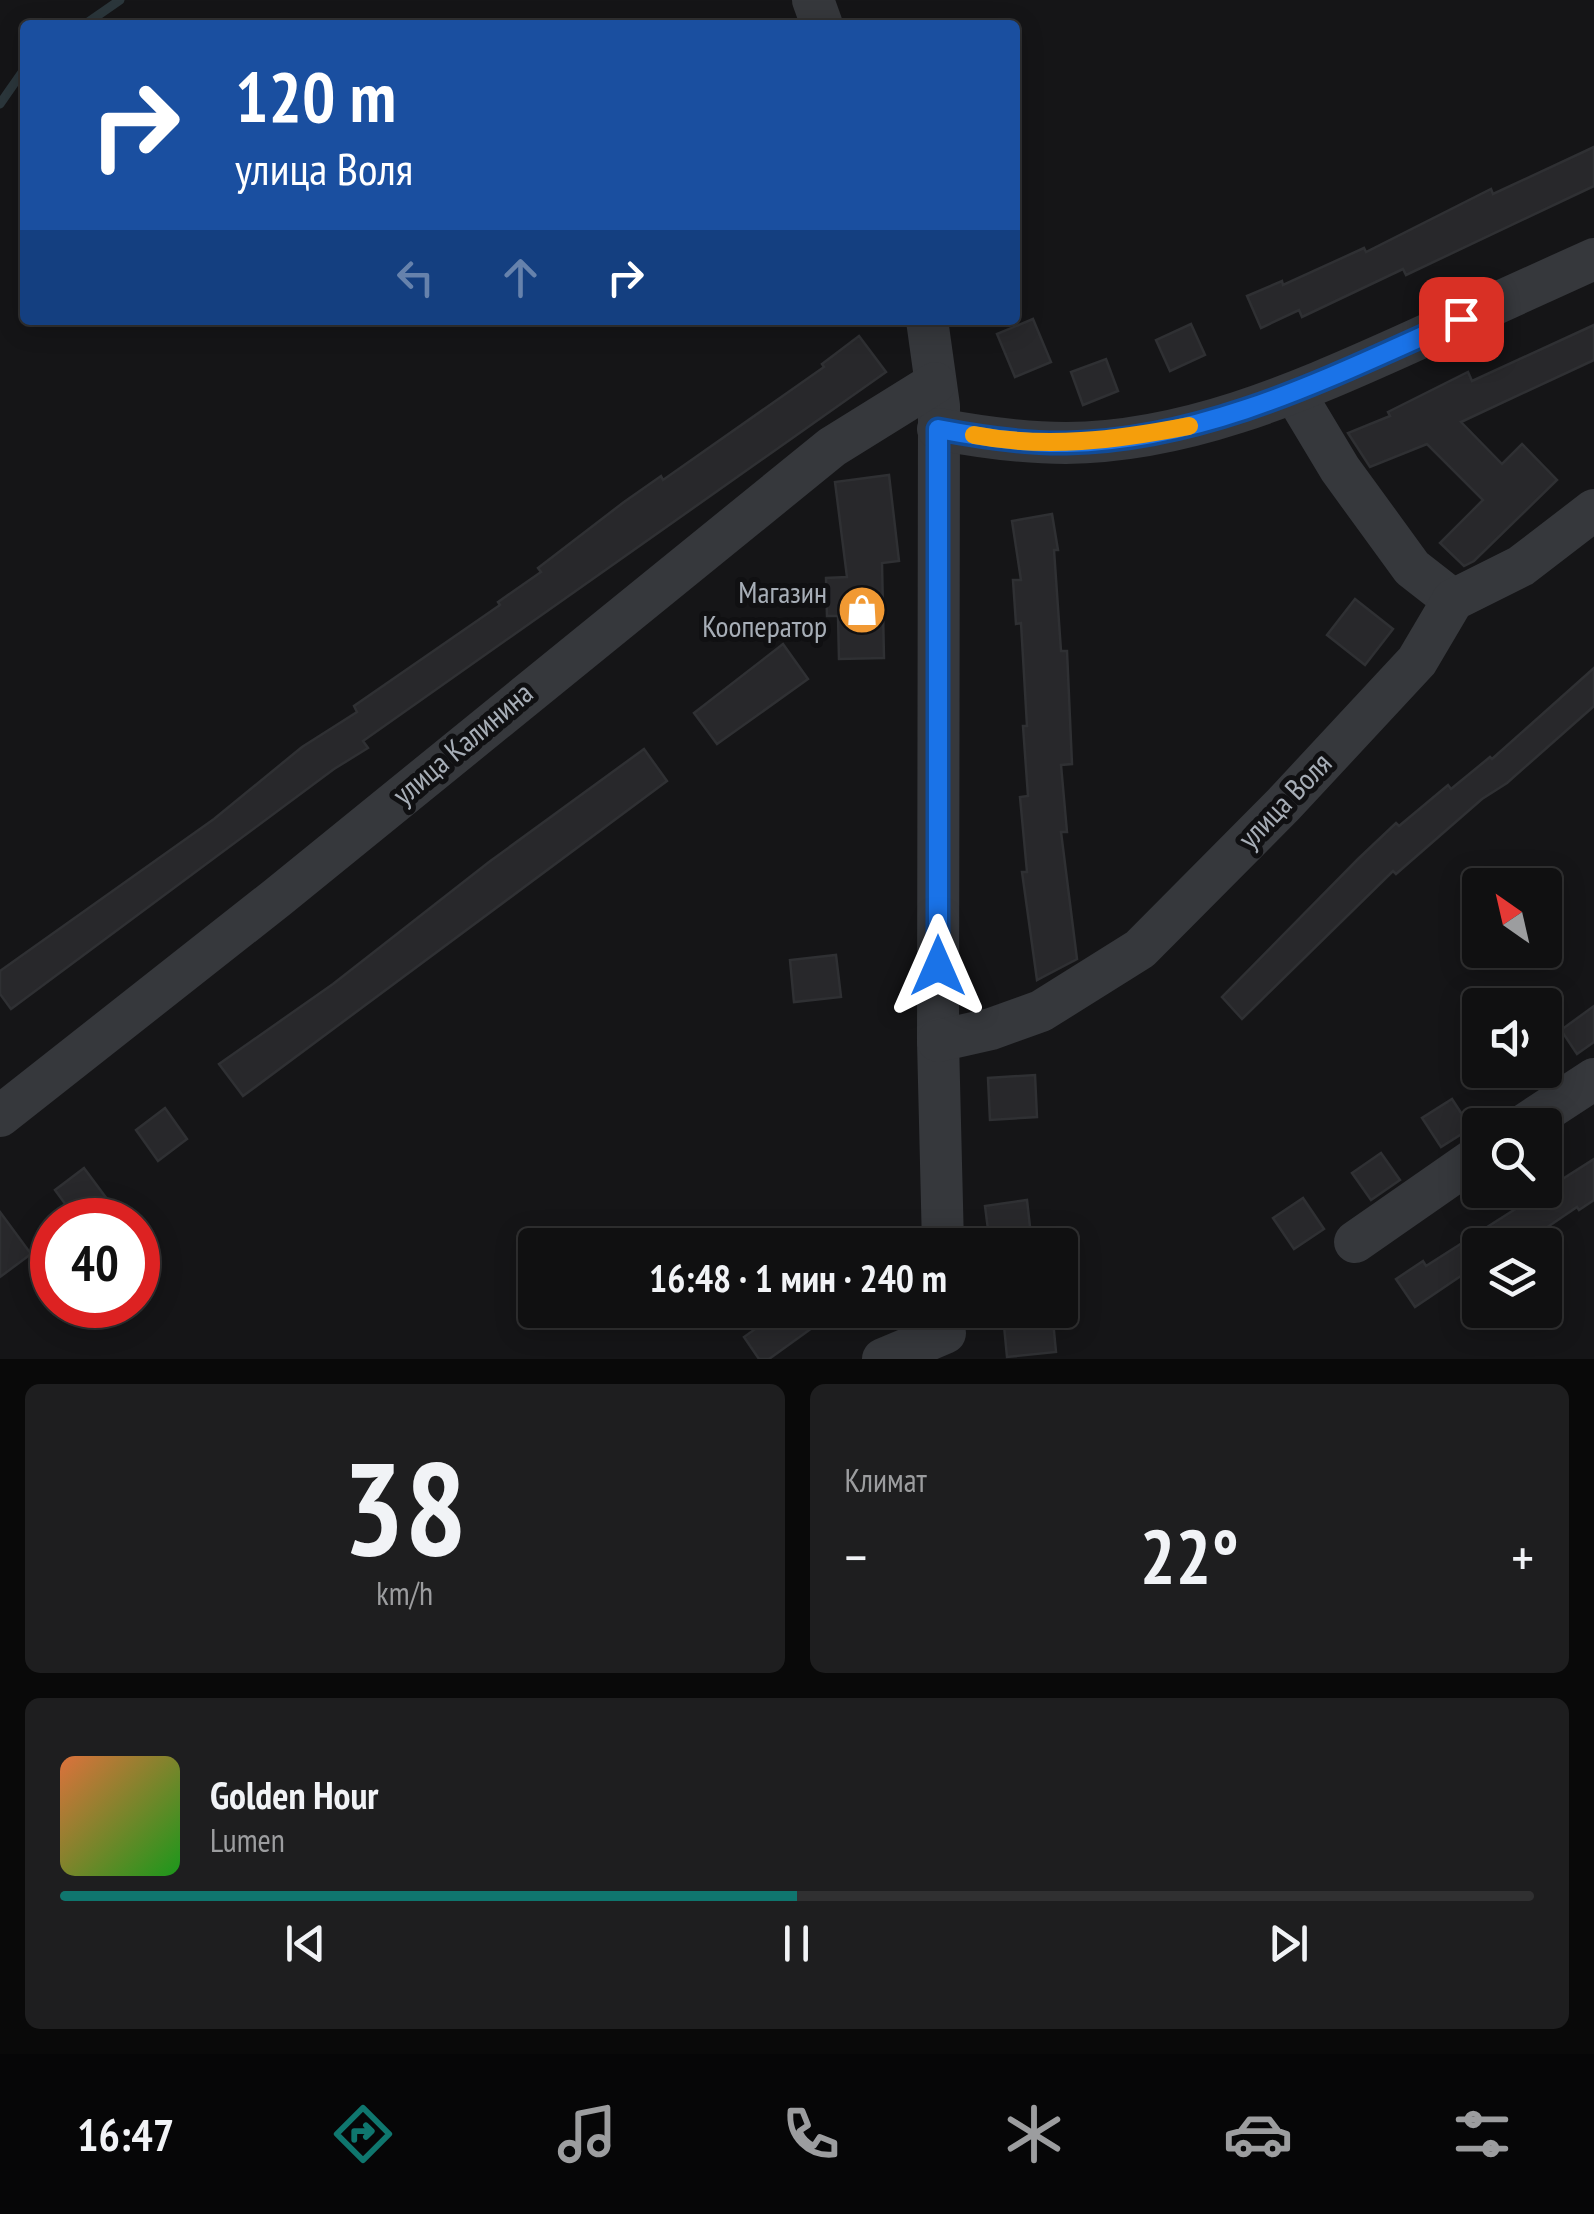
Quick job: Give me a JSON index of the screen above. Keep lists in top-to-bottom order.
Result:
{
  "streets": {
    "street": ["улица Калинина", "улица Воля"]
  },
  "places": {
    "shop": ["Магазин Кооператор"]
  },
  "north": "top left",
  "page": {
    "turn": ["120 m", "улица Воля"],
    "limit": "40",
    "trip": "16:48 · 1 мин · 240 m",
    "tile": [
      ["38", "km/h"],
      "Климат"
    ],
    "heat": ["−", "22°", "+"],
    "song": ["Golden Hour", "Lumen"],
    "tabs": "16:47"
  }
}
